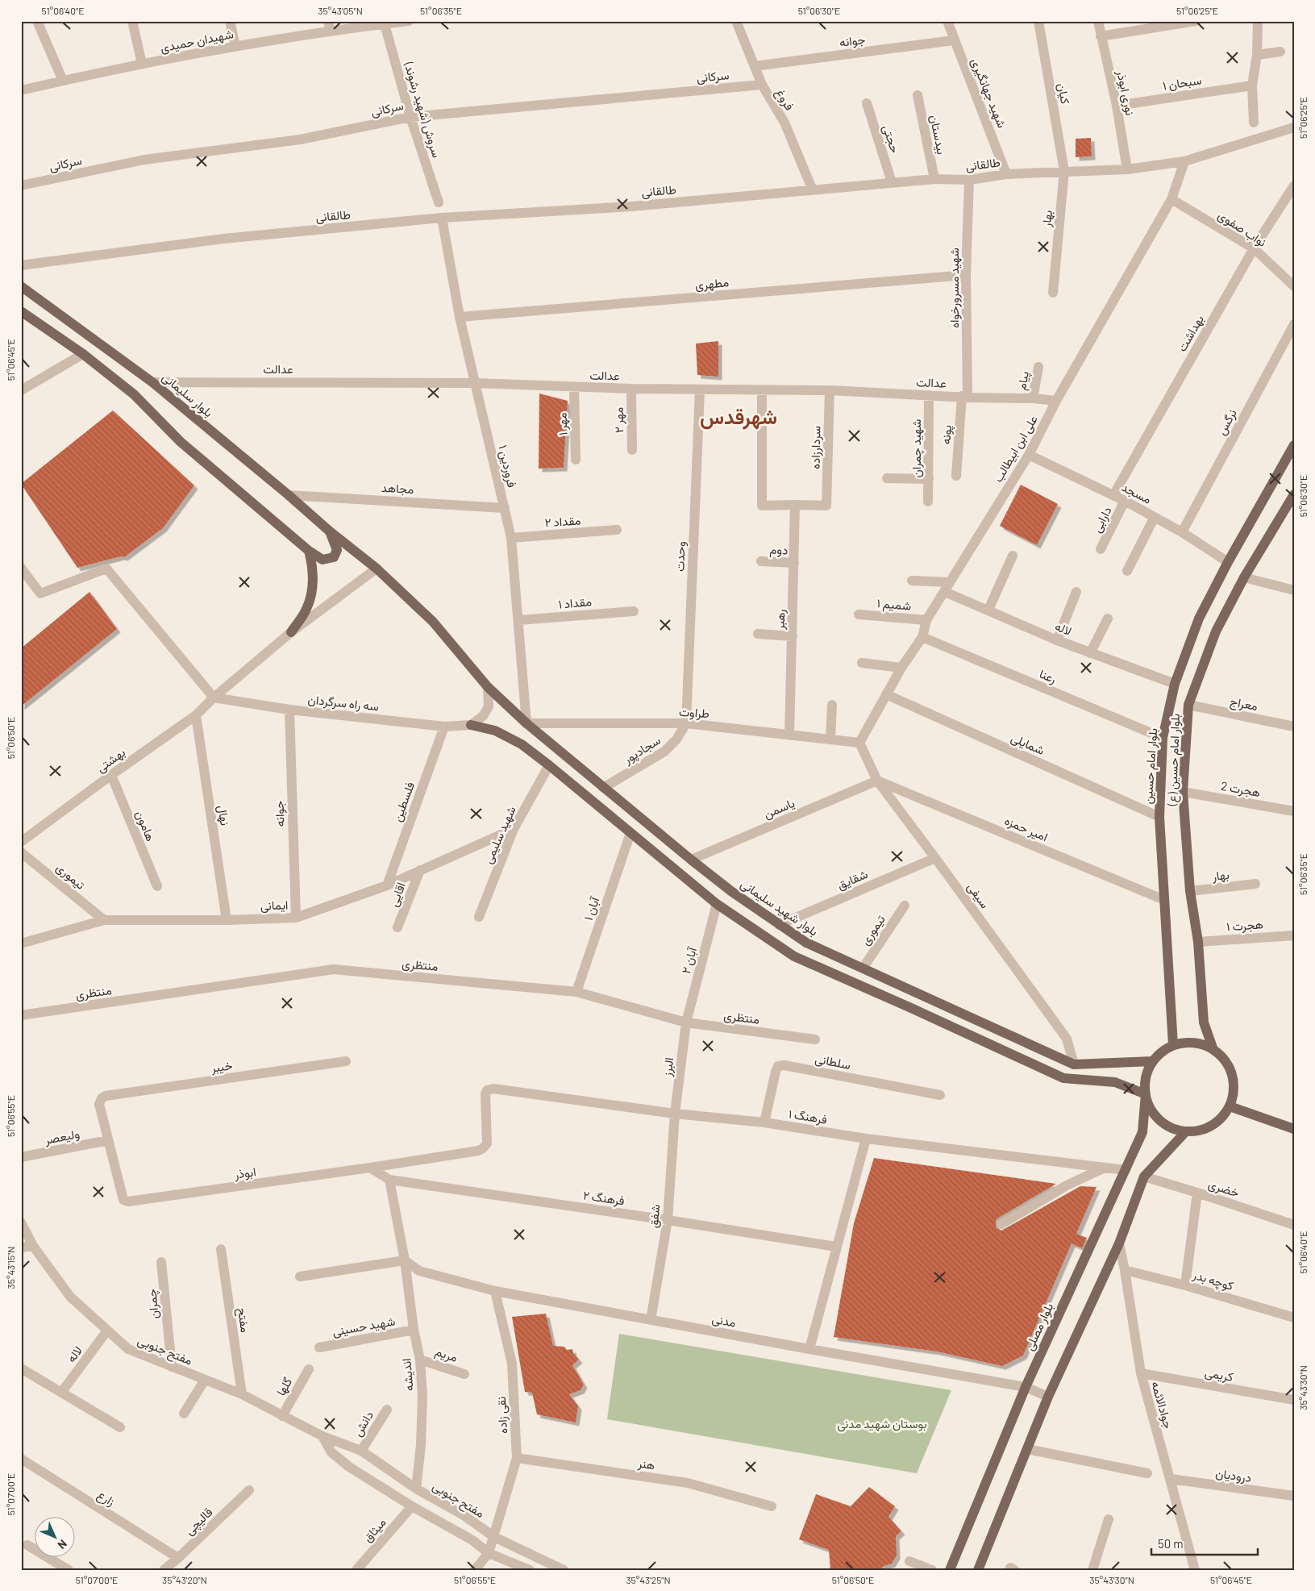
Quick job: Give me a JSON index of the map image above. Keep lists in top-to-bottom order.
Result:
{
  "streets": {
    "main road": [
      "بلوار سلیمانی",
      "بلوار امام حسین (ع)",
      "بلوار امام حسین",
      "بلوار شهید سلیمانی",
      "بلوار مصلی"
    ],
    "street": [
      "شهیدان حمیدی",
      "جوانه",
      "سرکانی",
      "سبحان ۱",
      "شهید جهانگیری",
      "نوری ابوذر",
      "کیان",
      "فروغ",
      "سروش (شهید رشوند)",
      "بیدستان",
      "حجتی",
      "طالقانی",
      "بهار",
      "نواب صفوی",
      "مطهری",
      "شهید مسرورخواه",
      "بهداشت",
      "عدالت",
      "پیام",
      "مهر ۲",
      "نرگس",
      "مهر ۱",
      "پونه",
      "سردارزاده",
      "شهید چمران",
      "علی ابن ابیطالب",
      "فروردین ۱",
      "مجاهد",
      "مسجد",
      "دارابی",
      "مقداد ۲",
      "دوم",
      "وحدت",
      "مقداد ۱",
      "شمیم ۱",
      "رهبر",
      "لاله",
      "رعنا",
      "سه راه سرگردان",
      "معراج",
      "طراوت",
      "شمایلی",
      "سجادپور",
      "بهشتی",
      "هجرت 2",
      "فلسطین",
      "یاسمن",
      "نهال",
      "هامون",
      "امیر حمزه",
      "شهید سلیمی",
      "تیموری",
      "شقایق",
      "اقایی",
      "سیفی",
      "ایمانی",
      "آبان ۱",
      "هجرت ۱",
      "آبان ۲",
      "منتظری",
      "سلطانی",
      "خیبر",
      "البرز",
      "فرهنگ ۱",
      "ولیعصر",
      "ابوذر",
      "خضری",
      "فرهنگ ۲",
      "شفق",
      "کوچه بدر",
      "چمران",
      "مفتح",
      "مدنی",
      "شهید حسینی",
      "مفتح جنوبی",
      "مریم",
      "کریمی",
      "اندیشه",
      "گلها",
      "جوادالائمه",
      "نقی زاده",
      "دانش",
      "هنر",
      "درودیان",
      "زارع",
      "قالیچی",
      "میثاق"
    ]
  },
  "crossings": [
    ["شهیدان حمیدی", "سروش (شهید رشوند)"],
    ["جوانه", "شهید جهانگیری"],
    ["جوانه", "فروغ"],
    ["جوانه", "سه راه سرگردان"],
    ["جوانه", "ایمانی"],
    ["سرکانی", "فروغ"],
    ["سرکانی", "سروش (شهید رشوند)"],
    ["سبحان ۱", "نوری ابوذر"],
    ["شهید جهانگیری", "طالقانی"],
    ["نوری ابوذر", "طالقانی"],
    ["کیان", "طالقانی"],
    ["کیان", "بهار"],
    ["فروغ", "طالقانی"],
    ["بیدستان", "طالقانی"],
    ["حجتی", "طالقانی"],
    ["طالقانی", "بهار"],
    ["طالقانی", "شهید مسرورخواه"],
    ["طالقانی", "علی ابن ابیطالب"],
    ["طالقانی", "فروردین ۱"],
    ["بهار", "بلوار امام حسین (ع)"],
    ["نواب صفوی", "بهداشت"],
    ["نواب صفوی", "علی ابن ابیطالب"],
    ["مطهری", "شهید مسرورخواه"],
    ["مطهری", "فروردین ۱"],
    ["شهید مسرورخواه", "عدالت"],
    ["شهید مسرورخواه", "پونه"],
    ["بهداشت", "مسجد"],
    ["عدالت", "پیام"],
    ["عدالت", "بلوار سلیمانی"],
    ["عدالت", "مهر ۲"],
    ["عدالت", "مهر ۱"],
    ["عدالت", "پونه"],
    ["عدالت", "سردارزاده"],
    ["عدالت", "شهید چمران"],
    ["عدالت", "علی ابن ابیطالب"],
    ["عدالت", "فروردین ۱"],
    ["عدالت", "وحدت"],
    ["بلوار سلیمانی", "مجاهد"],
    ["نرگس", "مسجد"],
    ["سردارزاده", "رهبر"],
    ["علی ابن ابیطالب", "مسجد"],
    ["علی ابن ابیطالب", "شمیم ۱"],
    ["علی ابن ابیطالب", "لاله"],
    ["علی ابن ابیطالب", "رعنا"],
    ["علی ابن ابیطالب", "طراوت"],
    ["علی ابن ابیطالب", "شمایلی"],
    ["علی ابن ابیطالب", "سیفی"],
    ["فروردین ۱", "مجاهد"],
    ["فروردین ۱", "مقداد ۲"],
    ["فروردین ۱", "مقداد ۱"],
    ["فروردین ۱", "طراوت"],
    ["فروردین ۱", "بلوار شهید سلیمانی"],
    ["مسجد", "دارابی"],
    ["مسجد", "بلوار امام حسین"],
    ["دوم", "رهبر"],
    ["وحدت", "طراوت"],
    ["وحدت", "سجادپور"],
    ["رهبر", "طراوت"],
    ["لاله", "بلوار امام حسین"],
    ["لاله", "مفتح جنوبی"],
    ["رعنا", "بلوار امام حسین"],
    ["سه راه سرگردان", "بهشتی"],
    ["سه راه سرگردان", "فلسطین"],
    ["معراج", "بلوار امام حسین (ع)"],
    ["طراوت", "سجادپور"],
    ["طراوت", "سیفی"],
    ["طراوت", "بلوار شهید سلیمانی"],
    ["شمایلی", "بلوار امام حسین"],
    ["سجادپور", "بلوار شهید سلیمانی"],
    ["بهشتی", "نهال"],
    ["بهشتی", "هامون"],
    ["بلوار امام حسین (ع)", "بلوار امام حسین"],
    ["بلوار امام حسین (ع)", "هجرت 2"],
    ["بلوار امام حسین (ع)", "بلوار شهید سلیمانی"],
    ["بلوار امام حسین (ع)", "هجرت ۱"],
    ["بلوار امام حسین (ع)", "بلوار مصلی"],
    ["بلوار امام حسین", "امیر حمزه"],
    ["بلوار امام حسین", "بلوار شهید سلیمانی"],
    ["بلوار امام حسین", "بلوار مصلی"],
    ["فلسطین", "ایمانی"],
    ["یاسمن", "امیر حمزه"],
    ["یاسمن", "سیفی"],
    ["یاسمن", "بلوار شهید سلیمانی"],
    ["نهال", "ایمانی"],
    ["امیر حمزه", "سیفی"],
    ["شهید سلیمی", "ایمانی"],
    ["تیموری", "ایمانی"],
    ["تیموری", "بلوار شهید سلیمانی"],
    ["شقایق", "سیفی"],
    ["شقایق", "بلوار شهید سلیمانی"],
    ["اقایی", "ایمانی"],
    ["سیفی", "بلوار شهید سلیمانی"],
    ["بلوار شهید سلیمانی", "بلوار مصلی"],
    ["آبان ۱", "منتظری"],
    ["آبان ۲", "منتظری"],
    ["آبان ۲", "البرز"],
    ["منتظری", "البرز"],
    ["سلطانی", "فرهنگ ۱"],
    ["خیبر", "ولیعصر"],
    ["خیبر", "ابوذر"],
    ["البرز", "فرهنگ ۱"],
    ["البرز", "شفق"],
    ["فرهنگ ۱", "ابوذر"],
    ["فرهنگ ۱", "شفق"],
    ["فرهنگ ۱", "بلوار مصلی"],
    ["ولیعصر", "ابوذر"],
    ["ابوذر", "فرهنگ ۲"],
    ["فرهنگ ۲", "شفق"],
    ["فرهنگ ۲", "اندیشه"],
    ["شفق", "مدنی"],
    ["کوچه بدر", "جوادالائمه"],
    ["چمران", "مفتح جنوبی"],
    ["مفتح", "مفتح جنوبی"],
    ["مدنی", "بلوار مصلی"],
    ["مدنی", "اندیشه"],
    ["مدنی", "نقی زاده"],
    ["شهید حسینی", "اندیشه"],
    ["مفتح جنوبی", "اندیشه"],
    ["مفتح جنوبی", "گلها"],
    ["مفتح جنوبی", "نقی زاده"],
    ["مفتح جنوبی", "دانش"],
    ["مریم", "اندیشه"],
    ["کریمی", "جوادالائمه"],
    ["جوادالائمه", "درودیان"],
    ["نقی زاده", "هنر"],
    ["زارع", "قالیچی"]
  ],
  "districts": ["شهرقدس"],
  "parks": ["بوستان شهید مدنی"],
  "scale_bar": "50 m",
  "north": "bottom right",
  "coordinates": [
    "51°06'40\"E",
    "35°43'05\"N",
    "51°06'35\"E",
    "51°06'30\"E",
    "51°06'25\"E",
    "51°06'45\"E",
    "51°06'50\"E",
    "51°06'55\"E",
    "35°43'15\"N",
    "35°43'30\"N",
    "51°07'00\"E",
    "35°43'20\"N",
    "35°43'25\"N"
  ]
}
